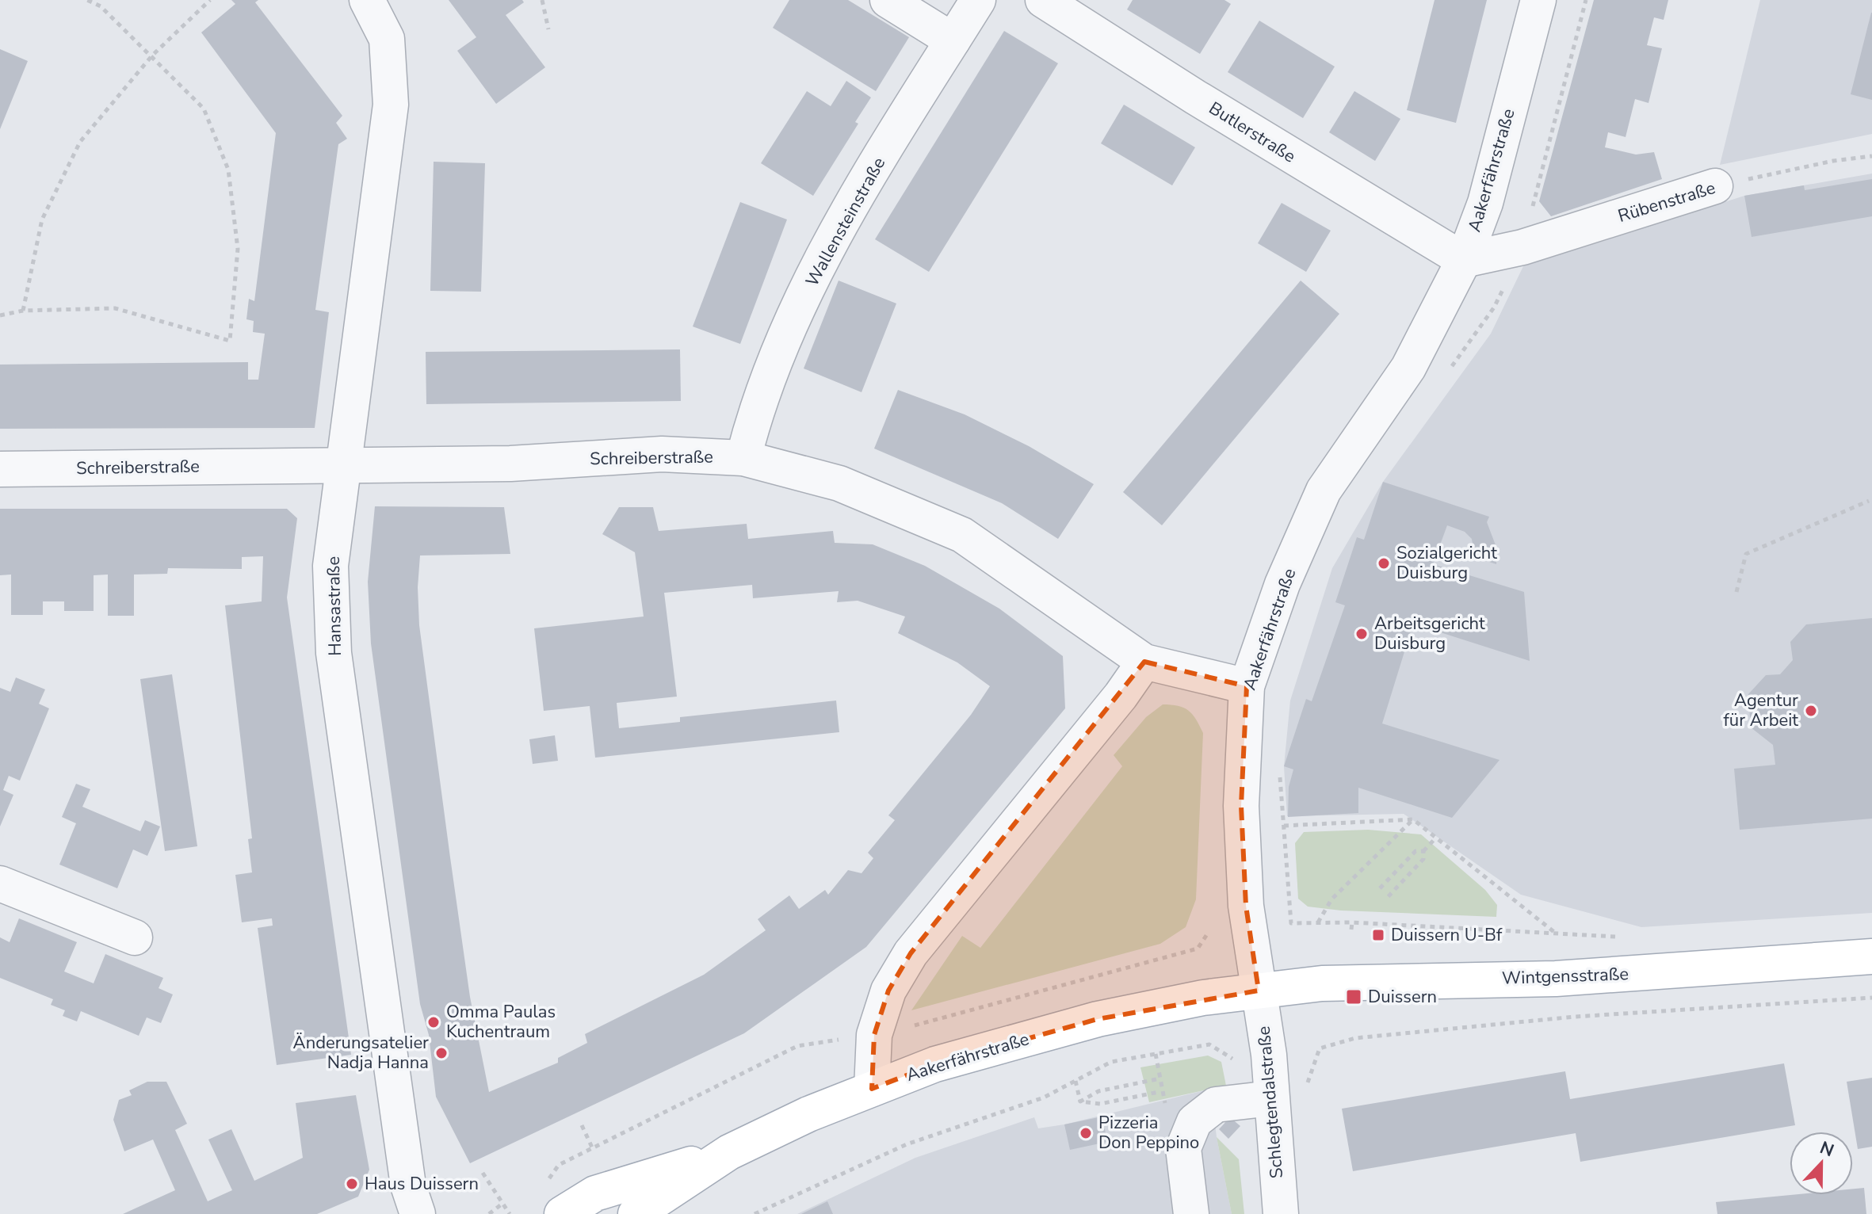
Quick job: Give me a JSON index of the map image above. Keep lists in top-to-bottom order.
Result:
{
  "streets": {
    "main road": ["Aakerfährstraße", "Wintgensstraße"],
    "street": [
      "Butlerstraße",
      "Rübenstraße",
      "Wallensteinstraße",
      "Schreiberstraße",
      "Hansastraße",
      "Schlegtendalstraße"
    ]
  },
  "crossings": [
    ["Butlerstraße", "Aakerfährstraße"],
    ["Butlerstraße", "Rübenstraße"],
    ["Aakerfährstraße", "Rübenstraße"],
    ["Aakerfährstraße", "Schreiberstraße"],
    ["Aakerfährstraße", "Wintgensstraße"],
    ["Aakerfährstraße", "Schlegtendalstraße"],
    ["Wallensteinstraße", "Schreiberstraße"],
    ["Schreiberstraße", "Hansastraße"],
    ["Wintgensstraße", "Schlegtendalstraße"]
  ],
  "places": {
    "other": [
      "Sozialgericht Duisburg",
      "Arbeitsgericht Duisburg",
      "Agentur für Arbeit",
      "Omma Paulas Kuchentraum",
      "Änderungsatelier Nadja Hanna",
      "Pizzeria Don Peppino",
      "Haus Duissern"
    ],
    "transit": ["Duissern U-Bf", "Duissern"]
  },
  "north": "top"
}
